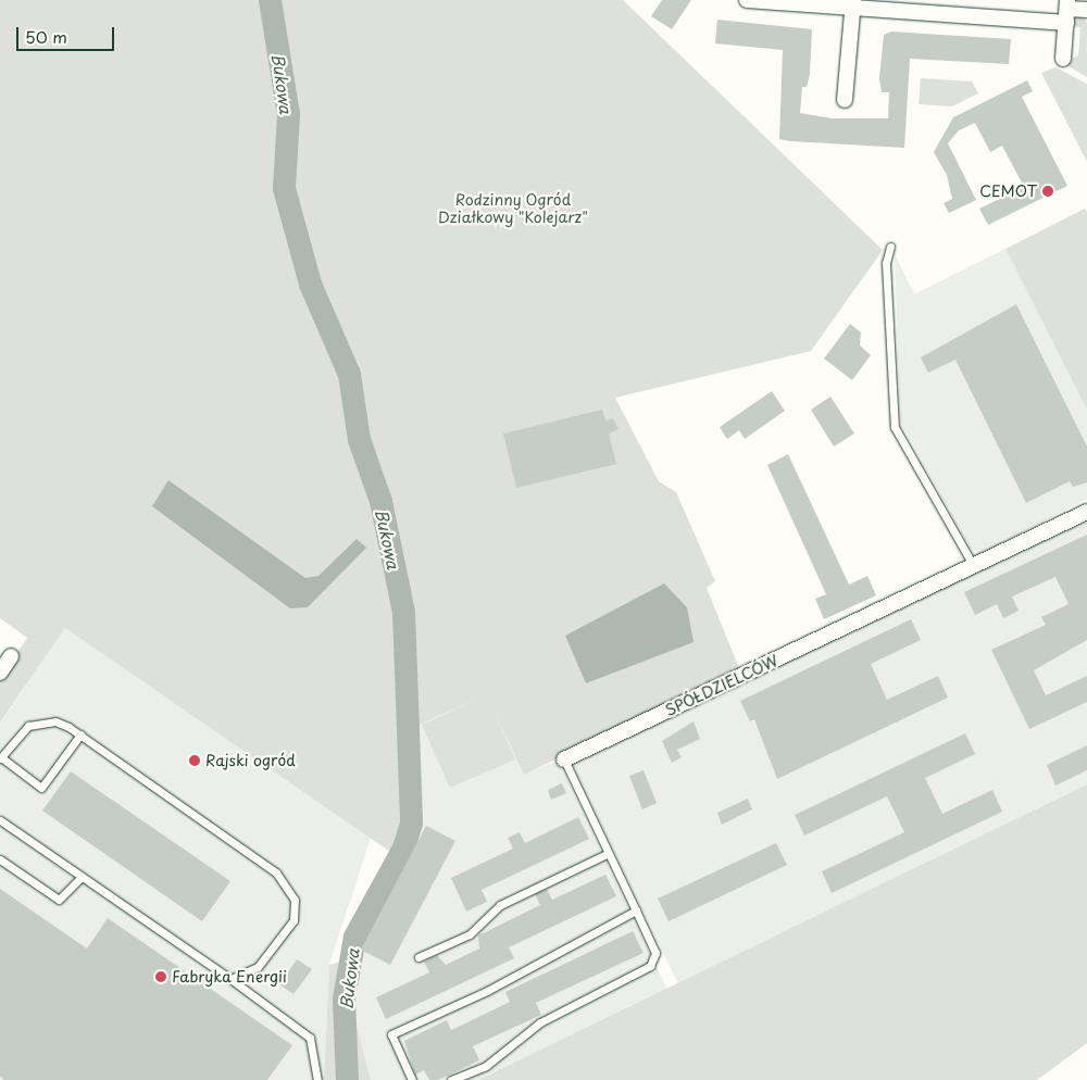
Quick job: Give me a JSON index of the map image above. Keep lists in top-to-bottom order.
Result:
{
  "streets": {
    "street": ["SPÓŁDZIELCÓW"]
  },
  "water": ["Bukowa"],
  "parks": ["Rodzinny Ogród Działkowy \"Kolejarz\""],
  "places": ["CEMOT", "Rajski ogród", "Fabryka Energii"],
  "scale_bar": "50 m"
}
